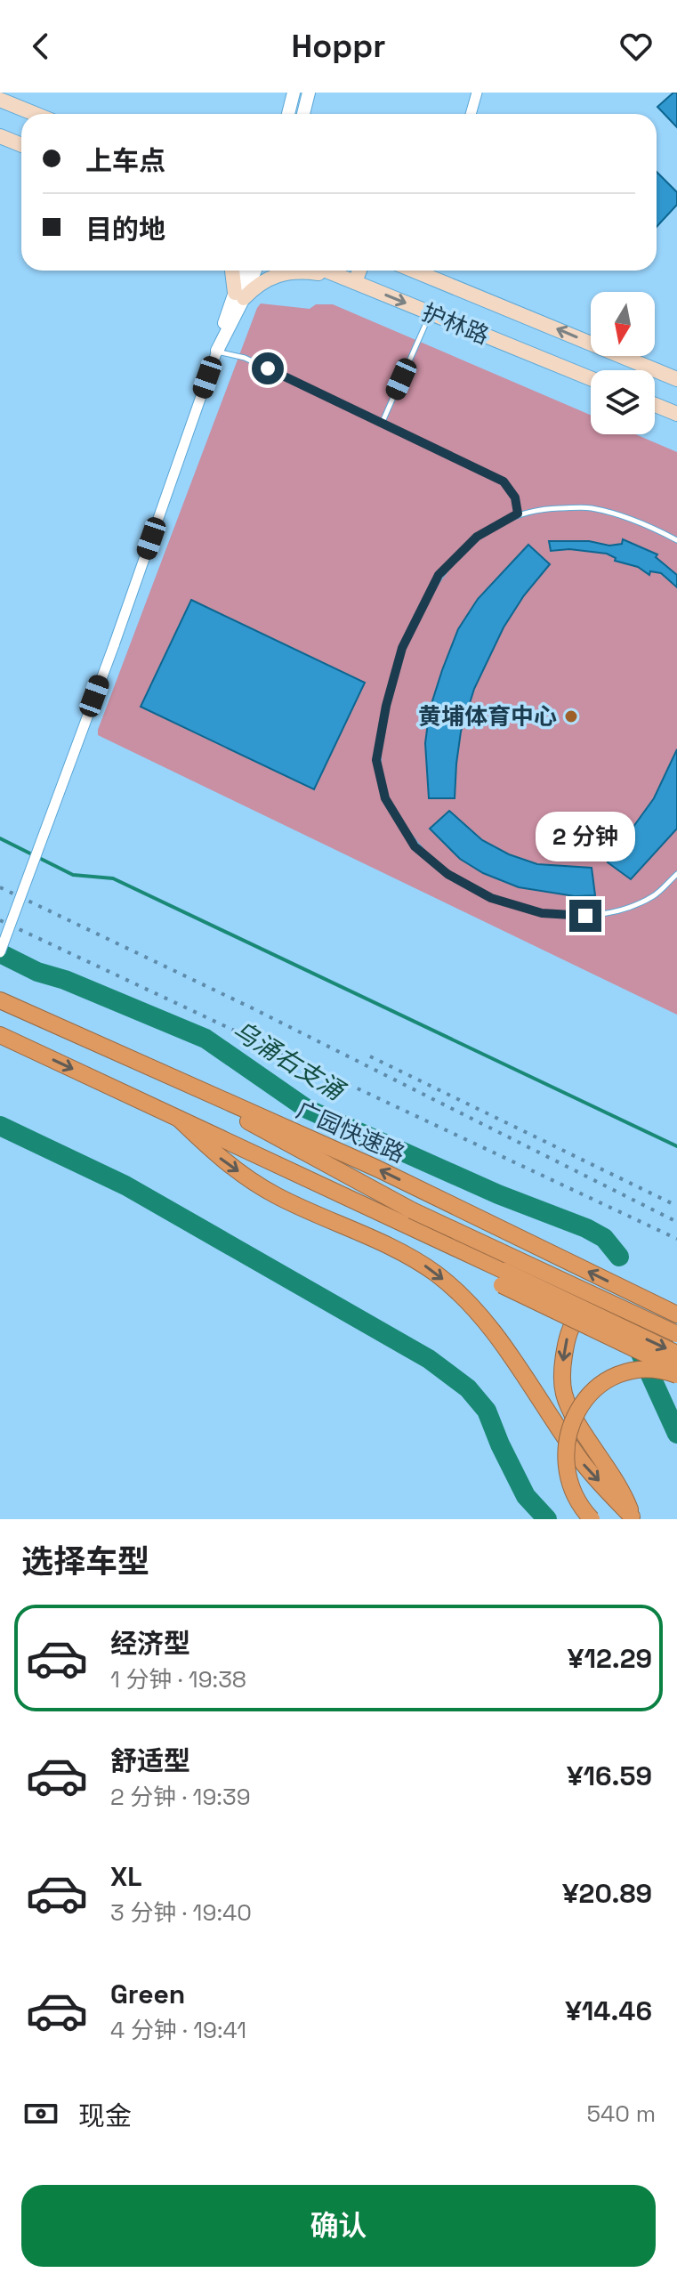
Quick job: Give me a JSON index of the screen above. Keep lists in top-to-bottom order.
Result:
{
  "streets": {
    "highway": ["广园快速路"],
    "main road": ["护林路"]
  },
  "water": ["乌涌右支涌"],
  "places": ["黄埔体育中心"],
  "north": "bottom",
  "page": {
    "header": "Hoppr",
    "banner": ["上车点", "目的地"],
    "bubble": "2 分钟",
    "heading": "选择车型",
    "list": [
      {
        "name": "经济型",
        "note": "1 分钟 · 19:38",
        "value": "¥12.29"
      },
      {
        "name": "舒适型",
        "note": "2 分钟 · 19:39",
        "value": "¥16.59"
      },
      {
        "name": "XL",
        "note": "3 分钟 · 19:40",
        "value": "¥20.89"
      },
      {
        "name": "Green",
        "note": "4 分钟 · 19:41",
        "value": "¥14.46"
      }
    ],
    "pay": ["现金", "540 m"],
    "buttons": "确认"
  }
}
